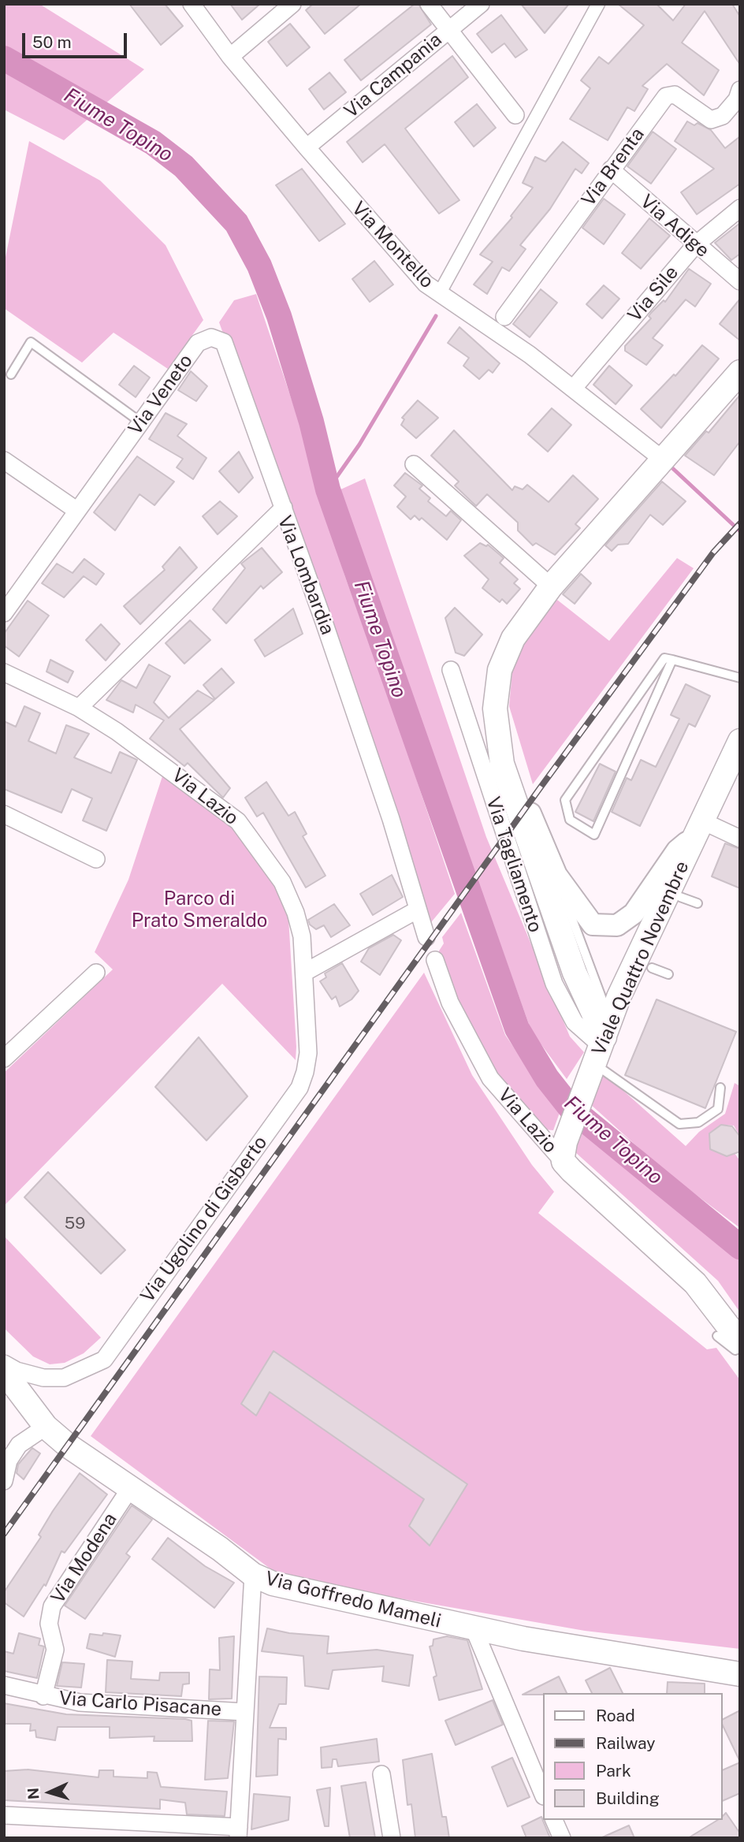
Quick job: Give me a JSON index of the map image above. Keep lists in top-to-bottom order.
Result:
{
  "streets": {
    "main road": ["Via Tagliamento", "Viale Quattro Novembre", "Via Goffredo Mameli"],
    "street": [
      "Via Campania",
      "Via Brenta",
      "Via Adige",
      "Via Montello",
      "Via Sile",
      "Via Veneto",
      "Via Lombardia",
      "Via Lazio",
      "Via Ugolino di Gisberto",
      "Via Modena",
      "Via Carlo Pisacane"
    ]
  },
  "crossings": [
    ["Via Campania", "Via Montello"],
    ["Via Brenta", "Via Adige"],
    ["Via Adige", "Via Sile"],
    ["Via Montello", "Via Sile"],
    ["Via Montello", "Via Tagliamento"],
    ["Via Veneto", "Via Lombardia"],
    ["Via Lombardia", "Via Lazio"],
    ["Via Lazio", "Viale Quattro Novembre"],
    ["Via Lazio", "Via Ugolino di Gisberto"],
    ["Via Tagliamento", "Viale Quattro Novembre"],
    ["Via Modena", "Via Goffredo Mameli"],
    ["Via Modena", "Via Carlo Pisacane"]
  ],
  "water": ["Fiume Topino"],
  "parks": ["Parco di Prato Smeraldo"],
  "house_numbers": ["59"],
  "legend": [
    "Road",
    "Railway",
    "Park",
    "Building"
  ],
  "scale_bar": "50 m",
  "north": "left"
}
